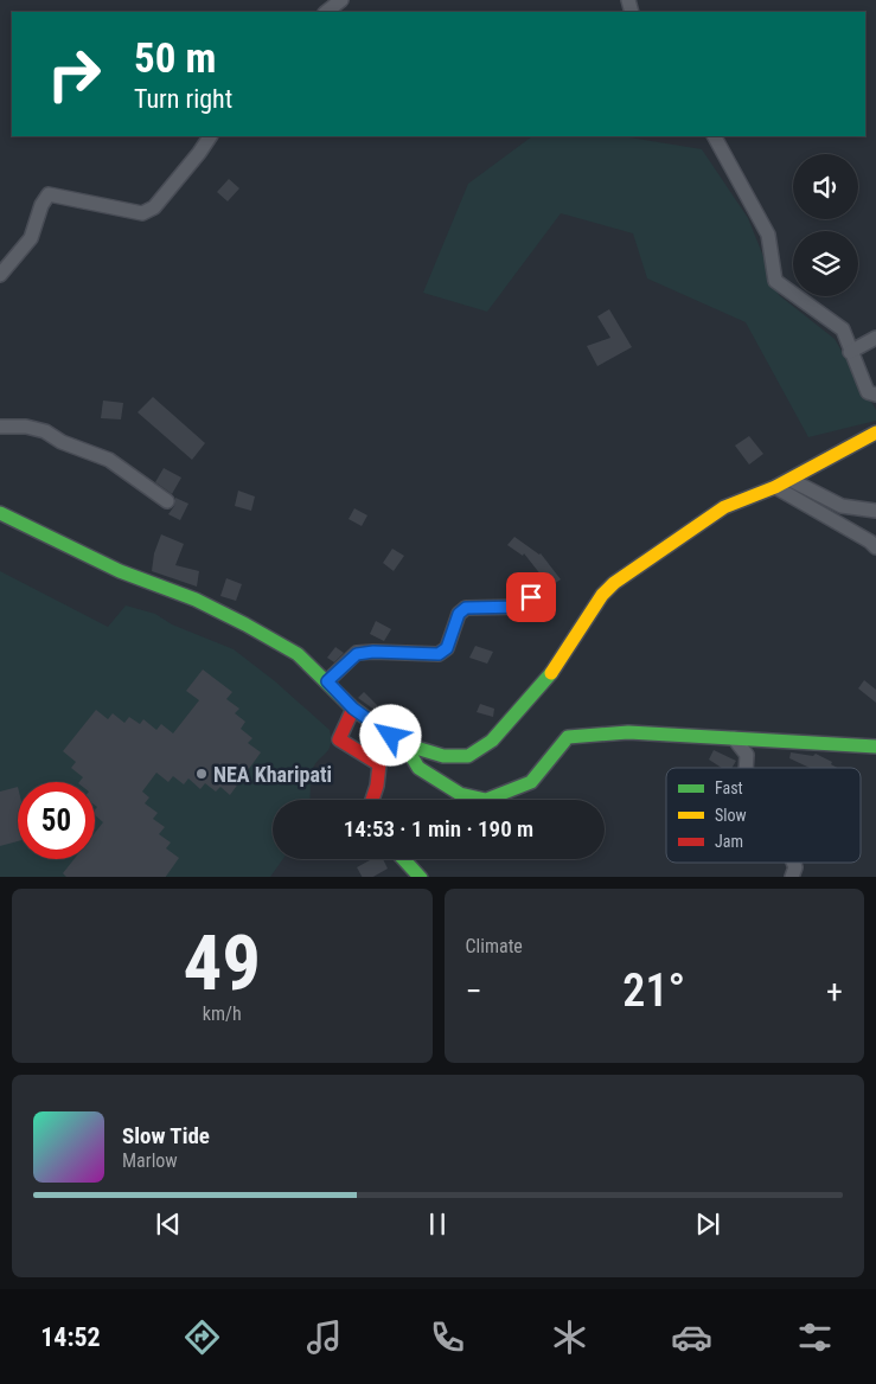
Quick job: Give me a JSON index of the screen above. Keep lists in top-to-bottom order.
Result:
{
  "places": ["NEA Kharipati"],
  "legend": ["Fast", "Slow", "Jam"],
  "page": {
    "turn": ["50 m", "Turn right"],
    "limit": "50",
    "trip": "14:53 · 1 min · 190 m",
    "tile": [
      ["49", "km/h"],
      "Climate"
    ],
    "heat": ["−", "21°", "+"],
    "song": ["Slow Tide", "Marlow"],
    "tabs": "14:52"
  }
}
